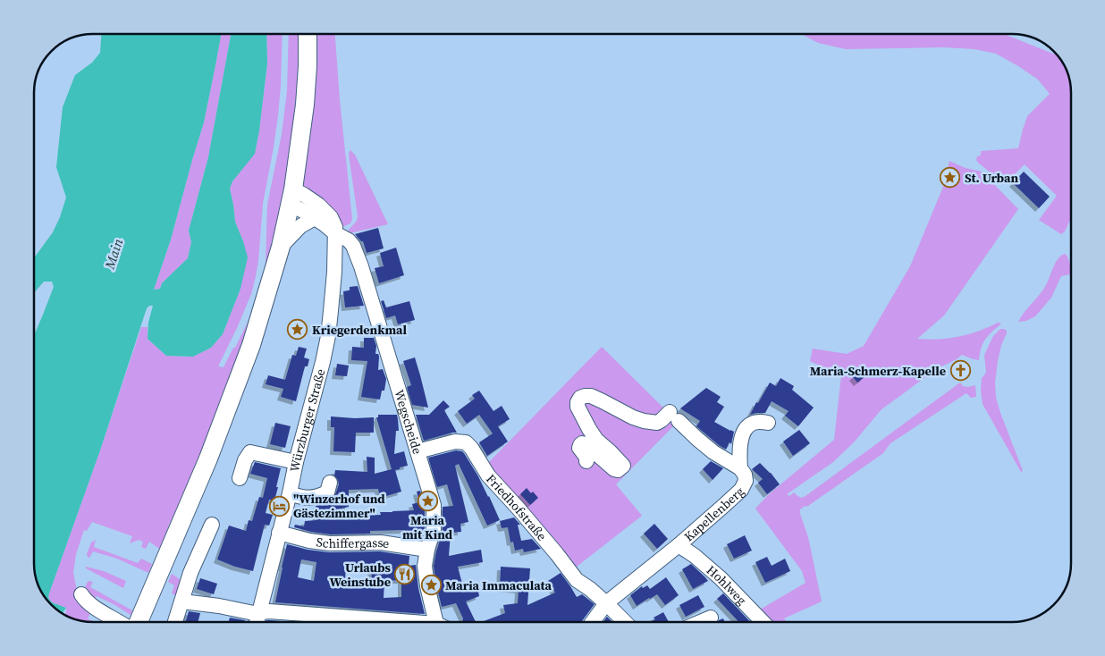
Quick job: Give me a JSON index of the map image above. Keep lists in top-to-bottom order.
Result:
{
  "streets": {
    "street": [
      "Würzburger Straße",
      "Wegscheide",
      "Friedhofstraße",
      "Kapellenberg",
      "Schiffergasse",
      "Hohlweg"
    ]
  },
  "crossings": [
    ["Würzburger Straße", "Wegscheide"],
    ["Würzburger Straße", "Schiffergasse"],
    ["Wegscheide", "Friedhofstraße"],
    ["Wegscheide", "Schiffergasse"],
    ["Friedhofstraße", "Kapellenberg"],
    ["Kapellenberg", "Hohlweg"]
  ],
  "water": ["Main"],
  "places": {
    "place": [
      "St. Urban",
      "Kriegerdenkmal",
      "Maria mit Kind",
      "Maria Immaculata"
    ],
    "church": ["Maria-Schmerz-Kapelle"],
    "hotel": ["\"Winzerhof und Gästezimmer\""],
    "restaurant": ["Urlaubs Weinstube"]
  }
}
